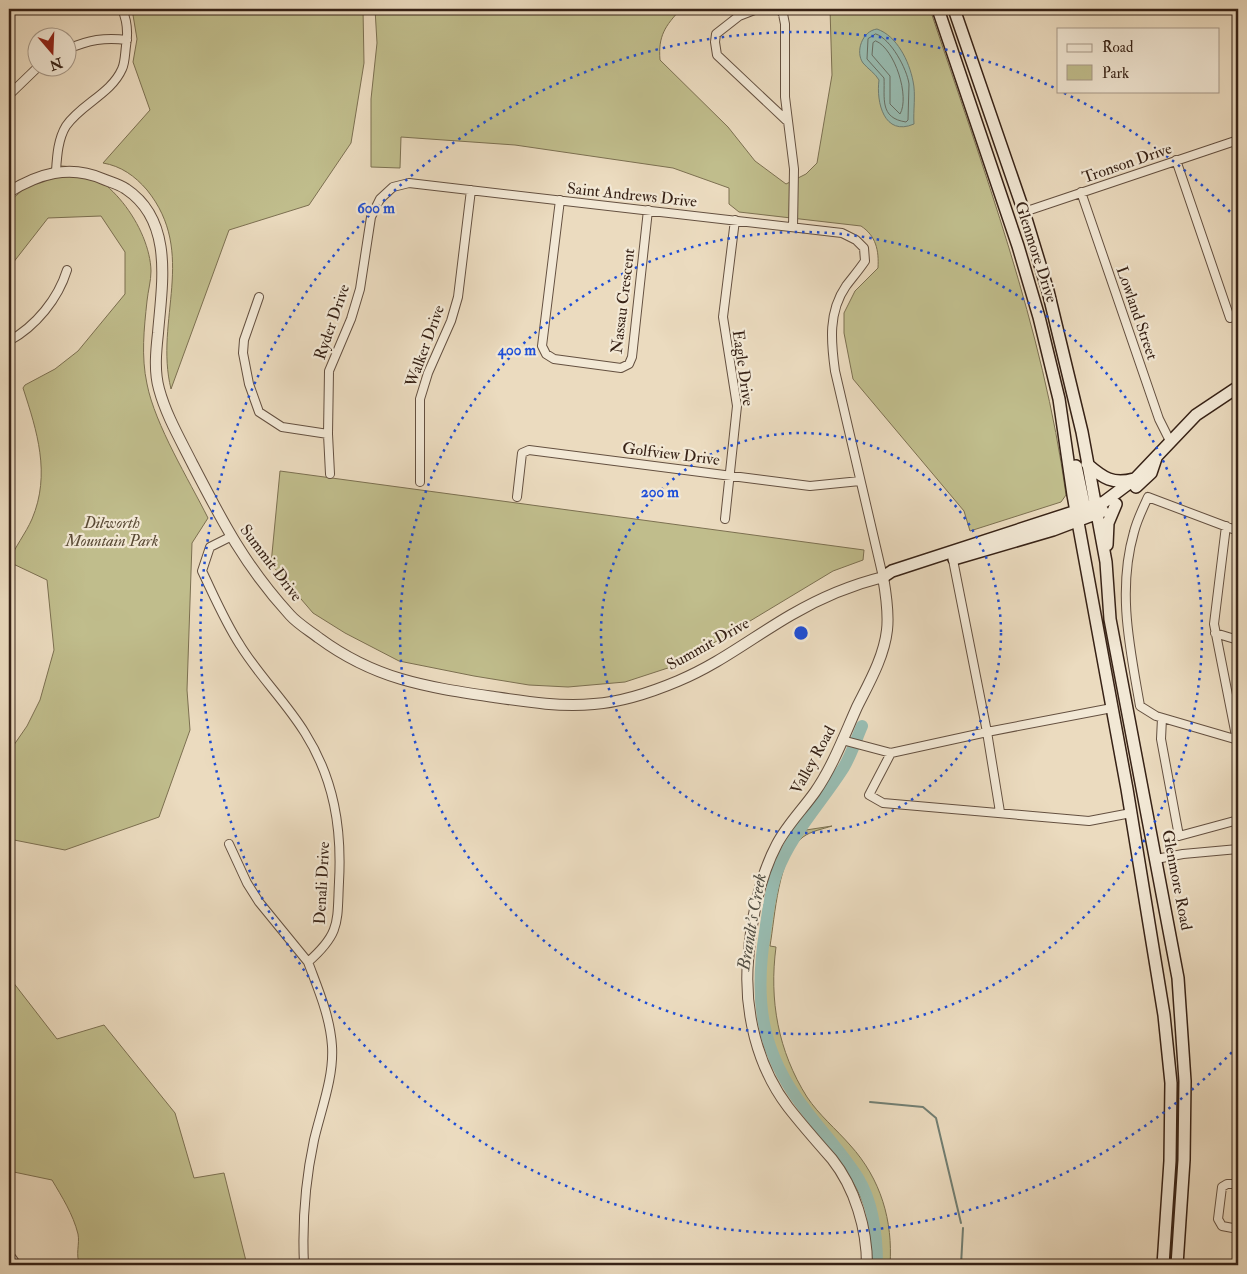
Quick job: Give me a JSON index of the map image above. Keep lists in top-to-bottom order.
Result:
{
  "streets": {
    "main road": ["Glenmore Drive", "Summit Drive", "Glenmore Road"],
    "street": [
      "Tronson Drive",
      "Saint Andrews Drive",
      "Nassau Crescent",
      "Lowland Street",
      "Ryder Drive",
      "Walker Drive",
      "Eagle Drive",
      "Golfview Drive",
      "Valley Road",
      "Denali Drive"
    ]
  },
  "crossings": [
    ["Tronson Drive", "Glenmore Drive"],
    ["Tronson Drive", "Lowland Street"],
    ["Saint Andrews Drive", "Nassau Crescent"],
    ["Saint Andrews Drive", "Ryder Drive"],
    ["Saint Andrews Drive", "Walker Drive"],
    ["Saint Andrews Drive", "Eagle Drive"],
    ["Saint Andrews Drive", "Valley Road"],
    ["Glenmore Drive", "Summit Drive"],
    ["Glenmore Drive", "Glenmore Road"],
    ["Eagle Drive", "Golfview Drive"],
    ["Golfview Drive", "Valley Road"],
    ["Summit Drive", "Valley Road"],
    ["Summit Drive", "Glenmore Road"],
    ["Summit Drive", "Denali Drive"]
  ],
  "water": ["Brandt's Creek"],
  "parks": ["Dilworth Mountain Park"],
  "legend": ["Road", "Park"],
  "north": "bottom",
  "rings": ["600 m", "400 m", "200 m"]
}
